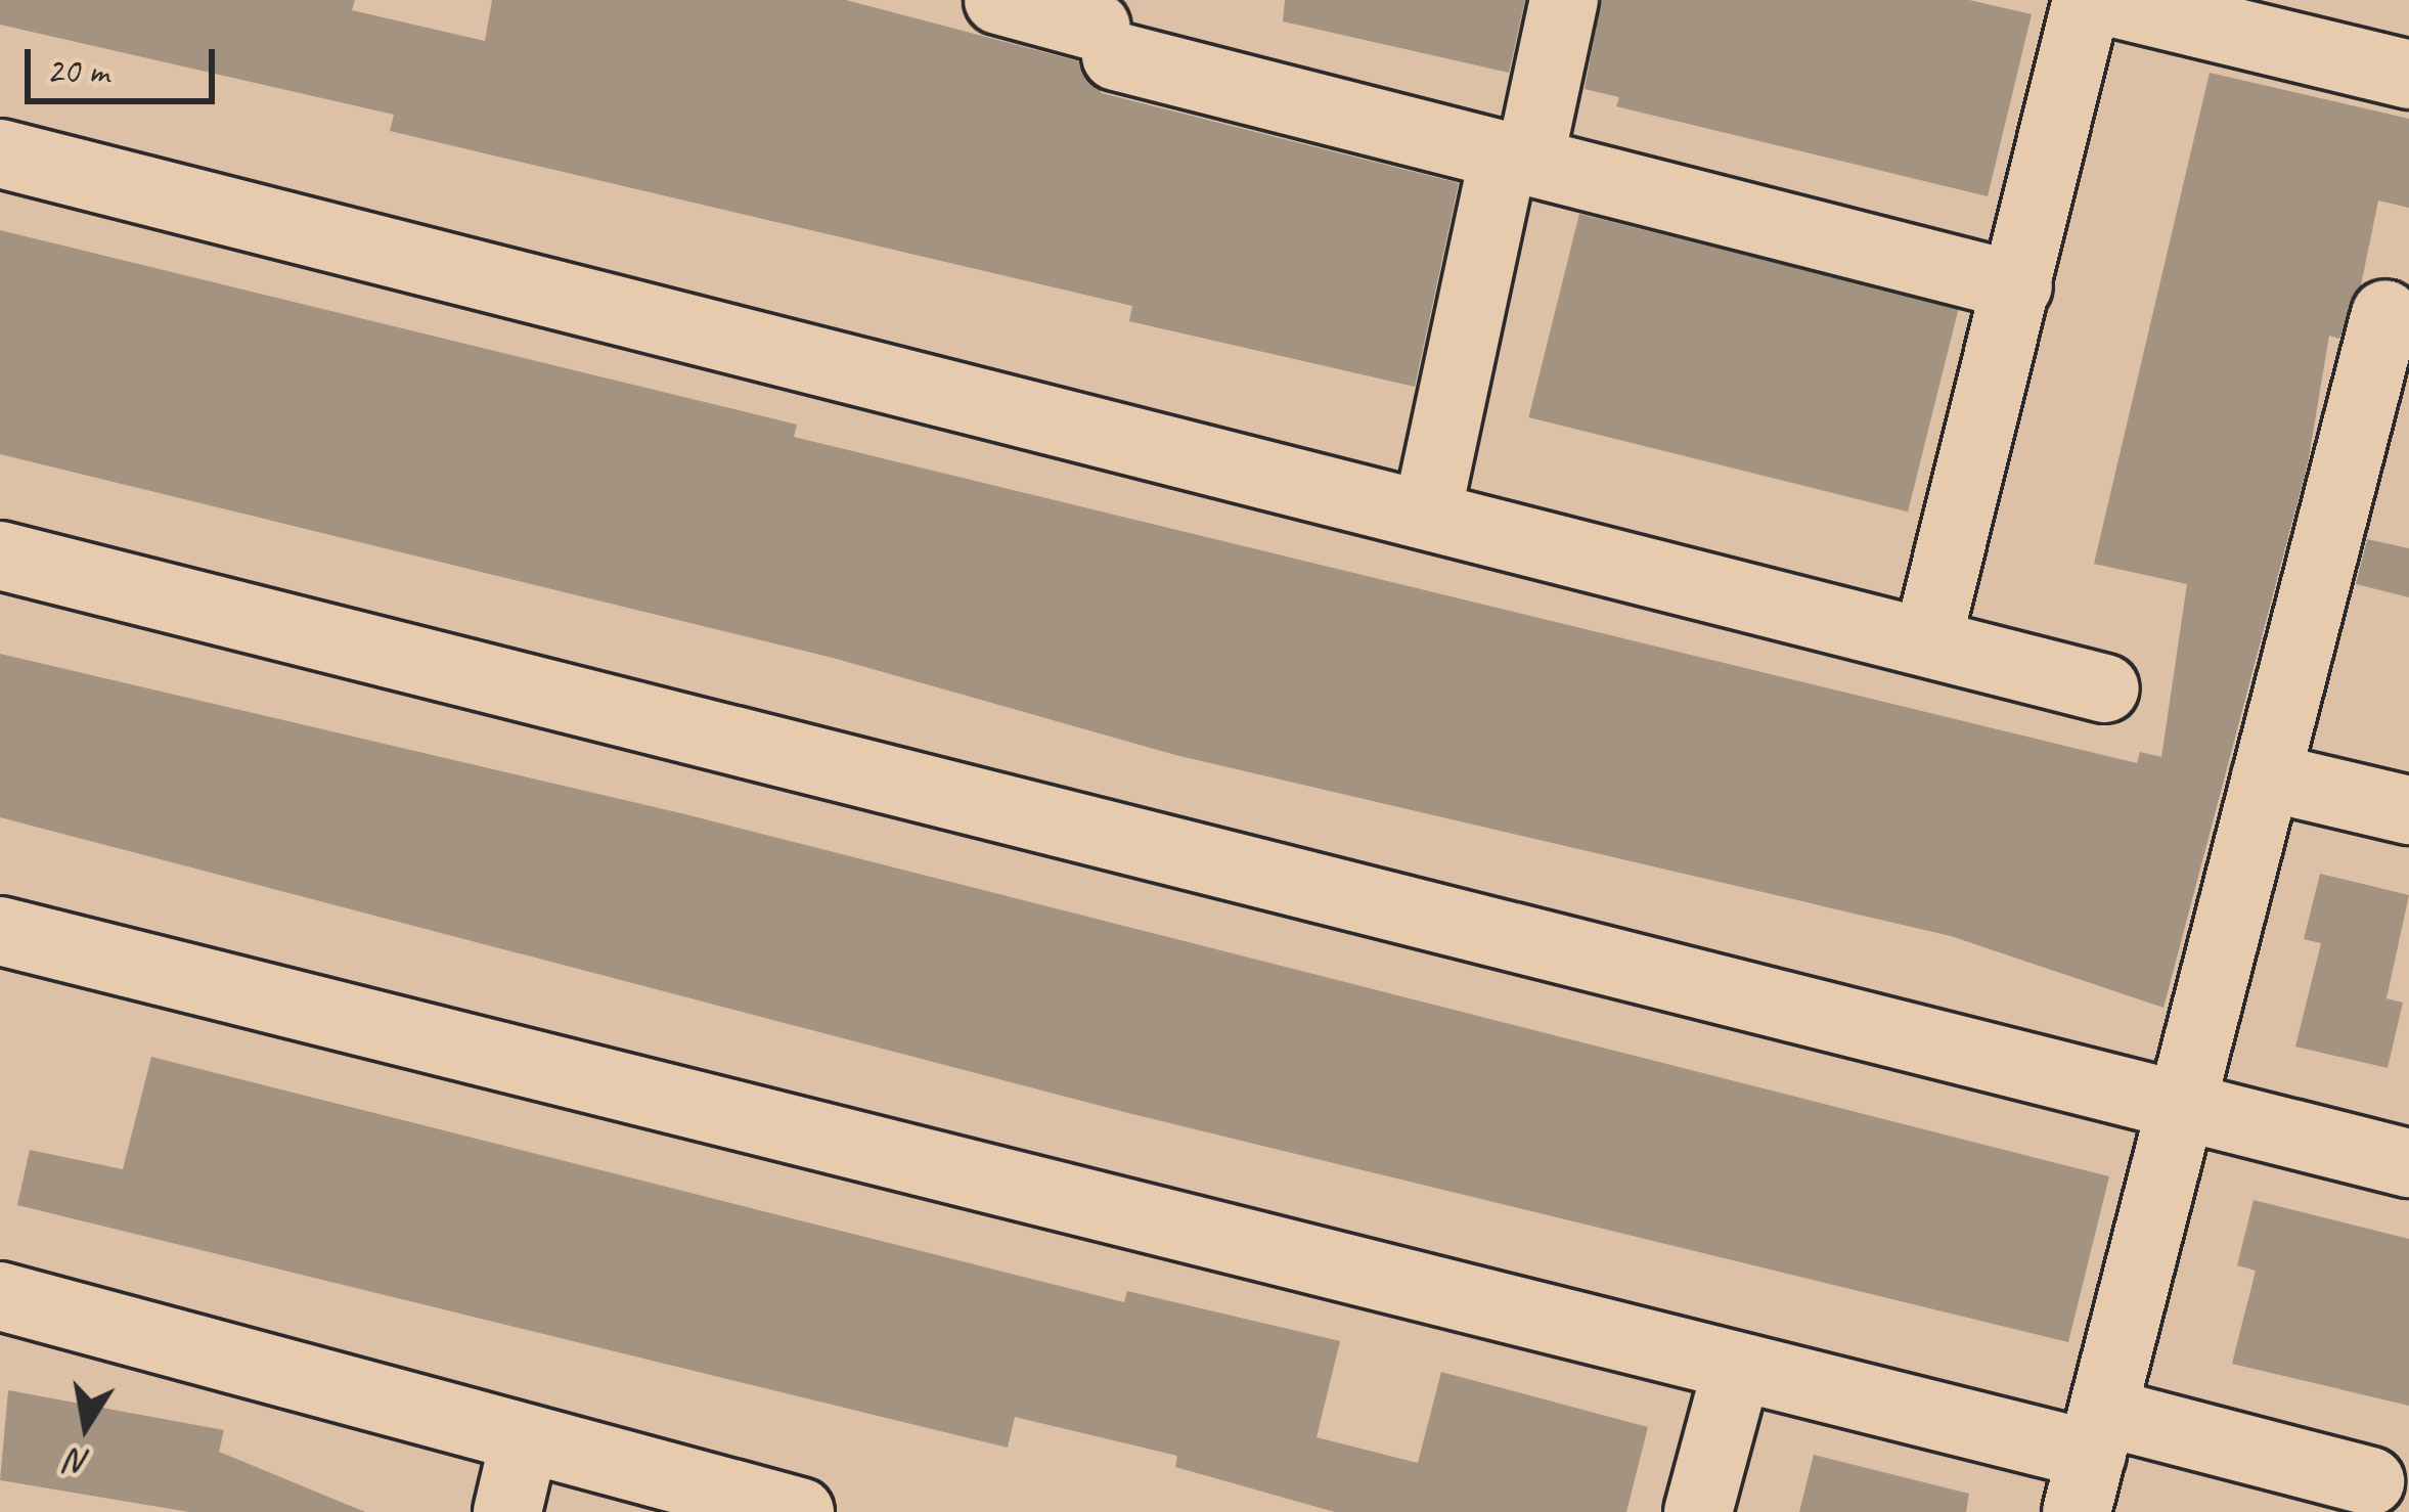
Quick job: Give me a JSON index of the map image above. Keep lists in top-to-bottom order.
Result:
{
  "scale_bar": "20 m",
  "north": "bottom"
}
